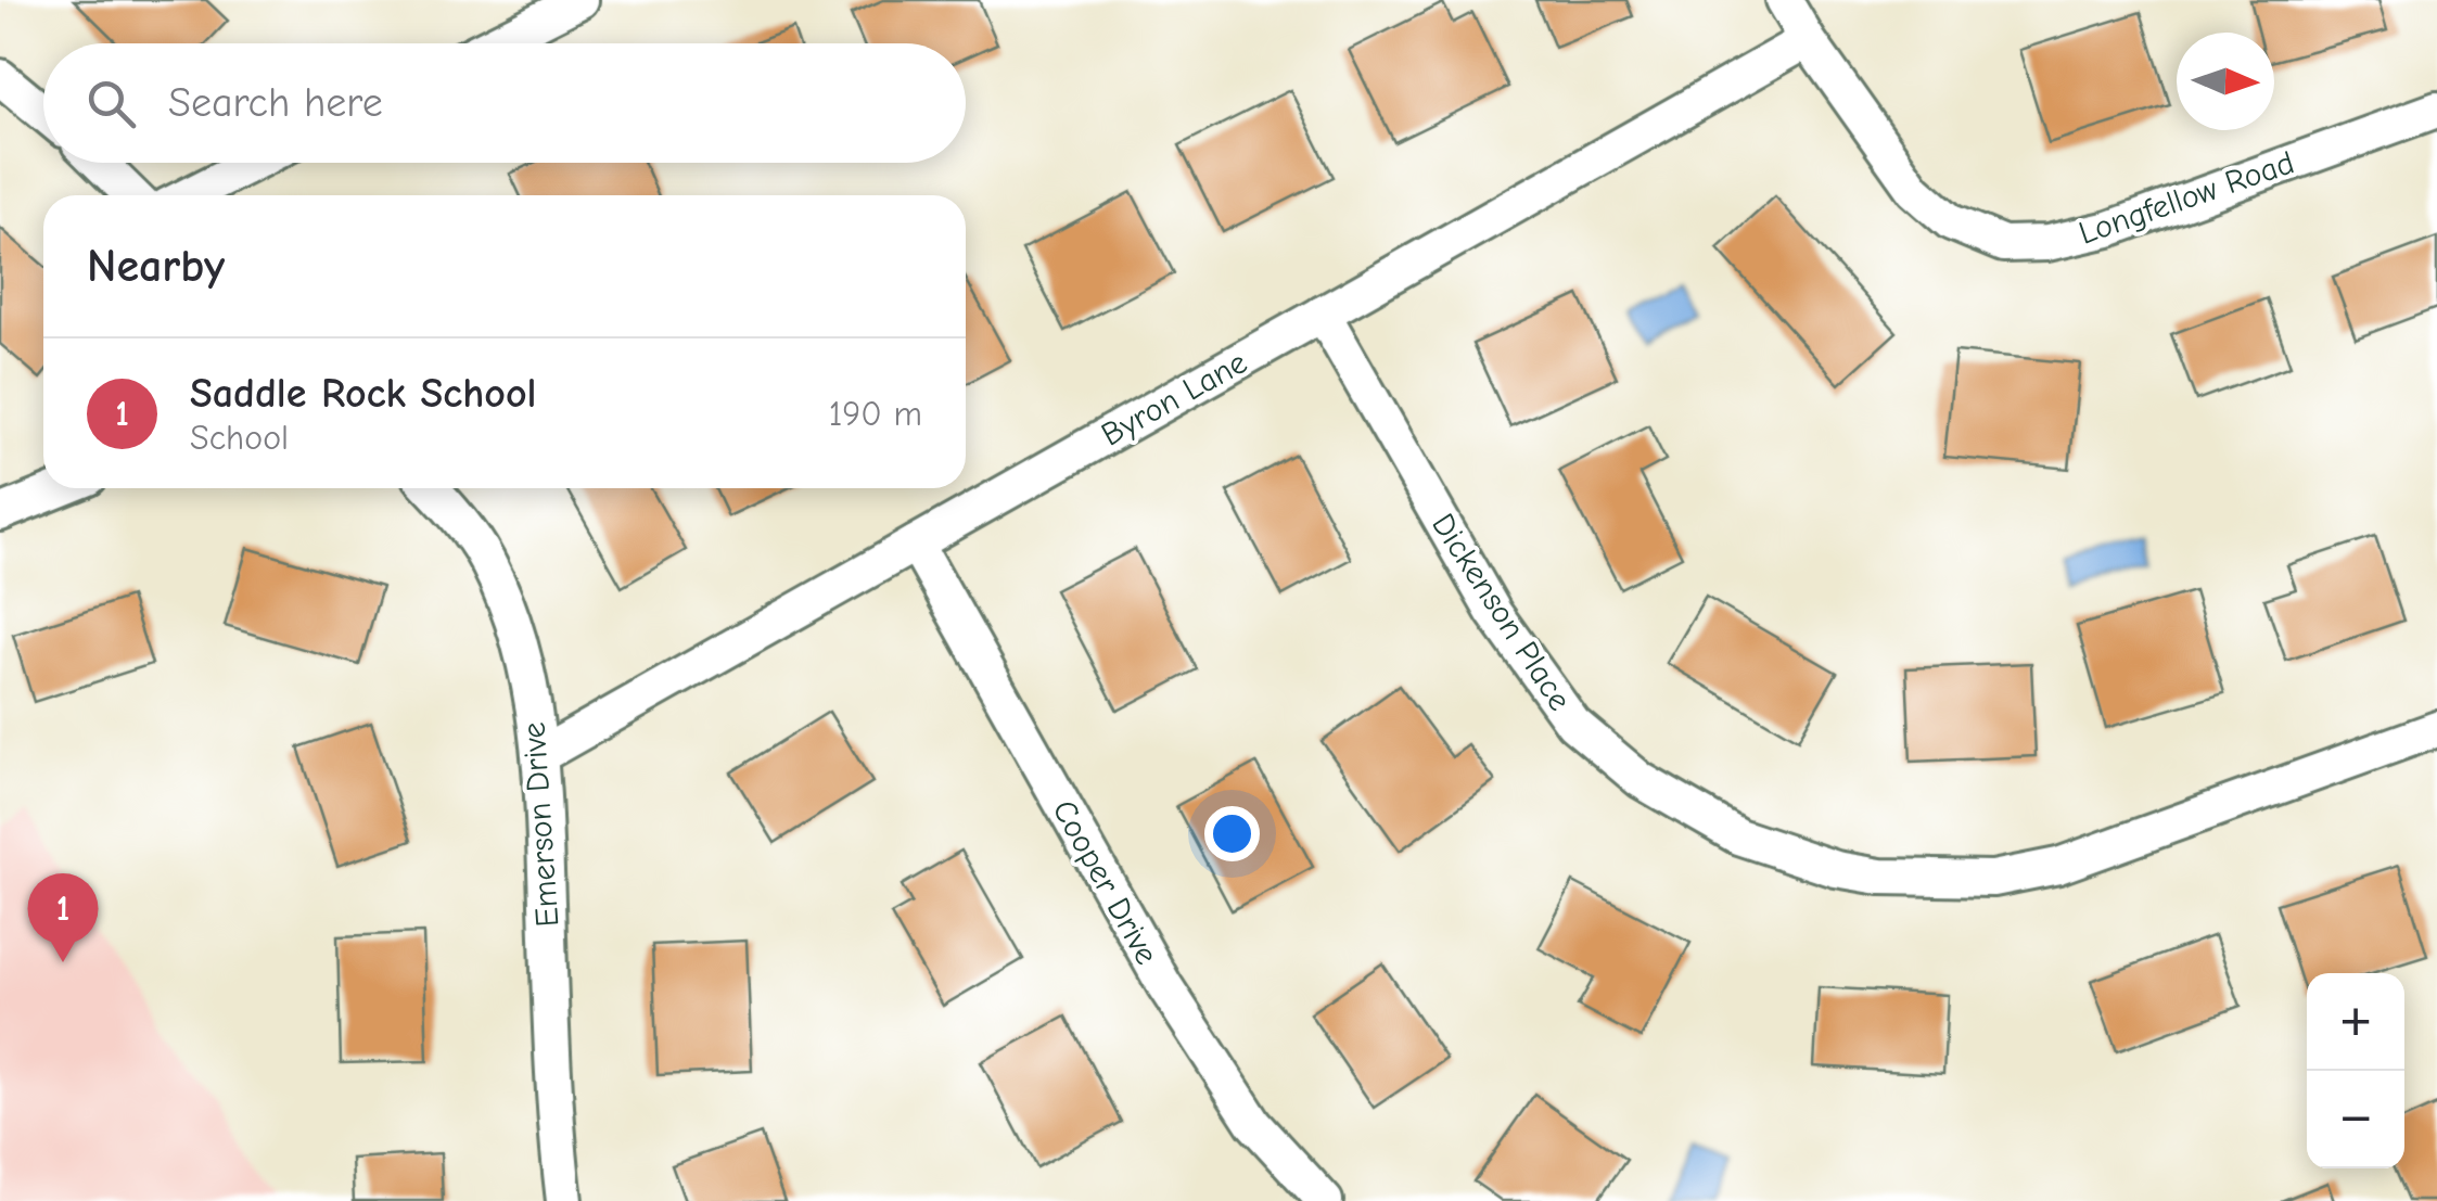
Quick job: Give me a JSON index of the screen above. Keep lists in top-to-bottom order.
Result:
{
  "streets": {
    "street": [
      "Longfellow Road",
      "Byron Lane",
      "Dickenson Place",
      "Emerson Drive",
      "Cooper Drive"
    ]
  },
  "crossings": [
    ["Longfellow Road", "Byron Lane"],
    ["Byron Lane", "Dickenson Place"],
    ["Byron Lane", "Emerson Drive"],
    ["Byron Lane", "Cooper Drive"]
  ],
  "north": "right",
  "page": {
    "search": "Search here",
    "heading": "Nearby",
    "list": [
      {
        "mark": "1",
        "name": "Saddle Rock School",
        "note": "School",
        "value": "190 m"
      }
    ],
    "pins": "1",
    "map_buttons": ["+", "−"]
  }
}
